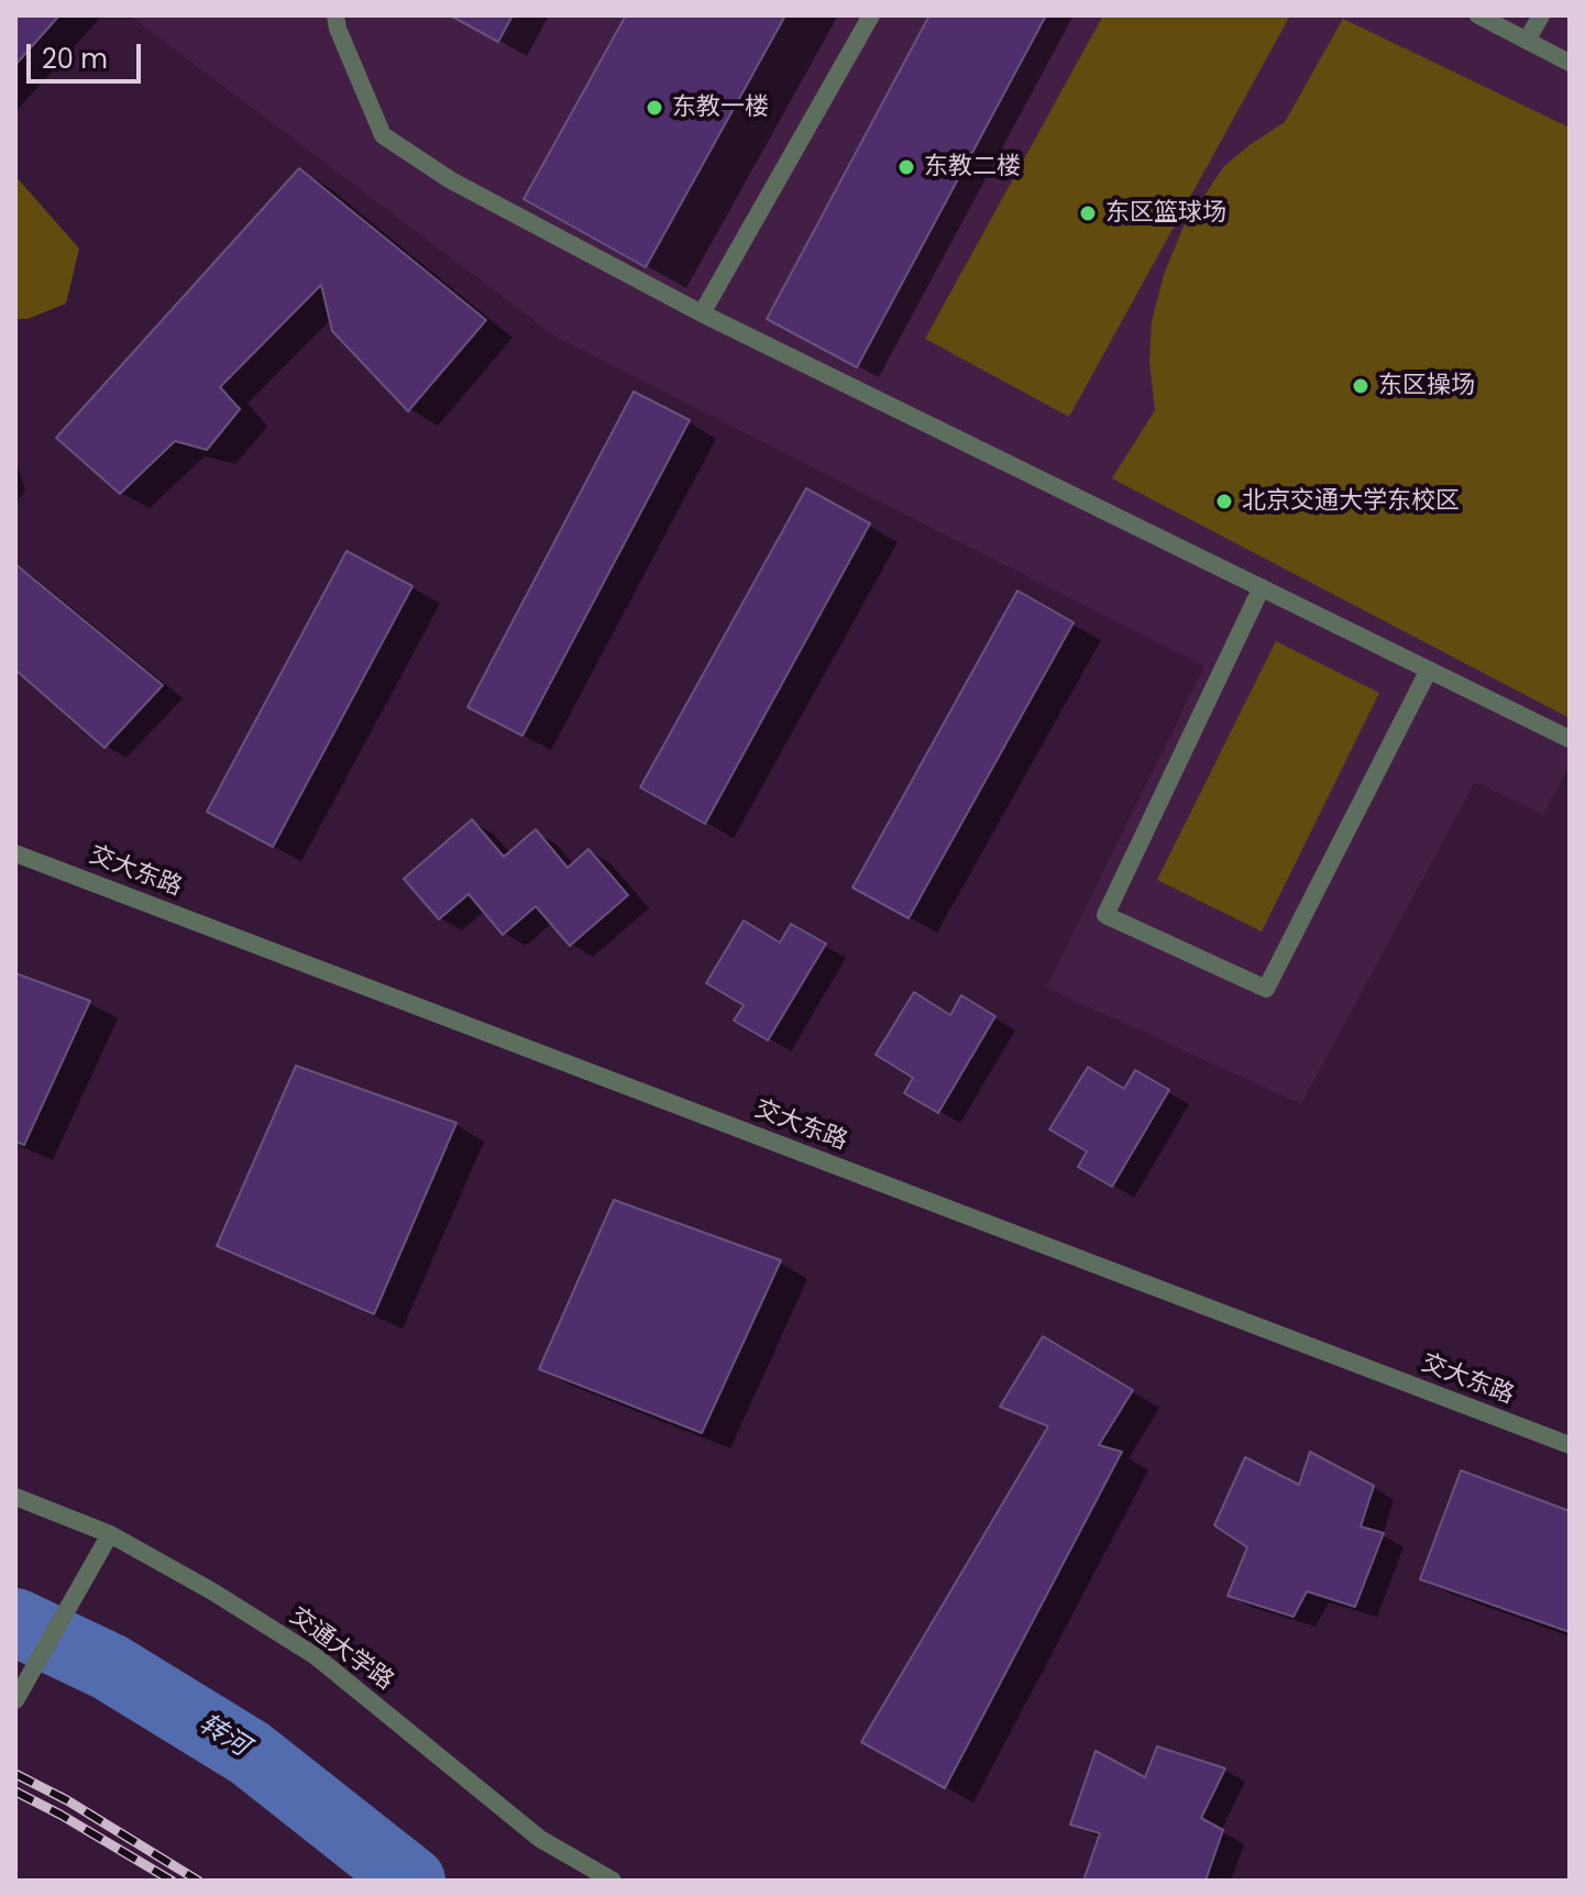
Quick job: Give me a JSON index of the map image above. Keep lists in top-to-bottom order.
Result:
{
  "streets": {
    "street": ["交大东路", "交通大学路"]
  },
  "water": ["转河"],
  "places": [
    "东教一楼",
    "东教二楼",
    "东区篮球场",
    "东区操场",
    "北京交通大学东校区"
  ],
  "scale_bar": "20 m"
}
